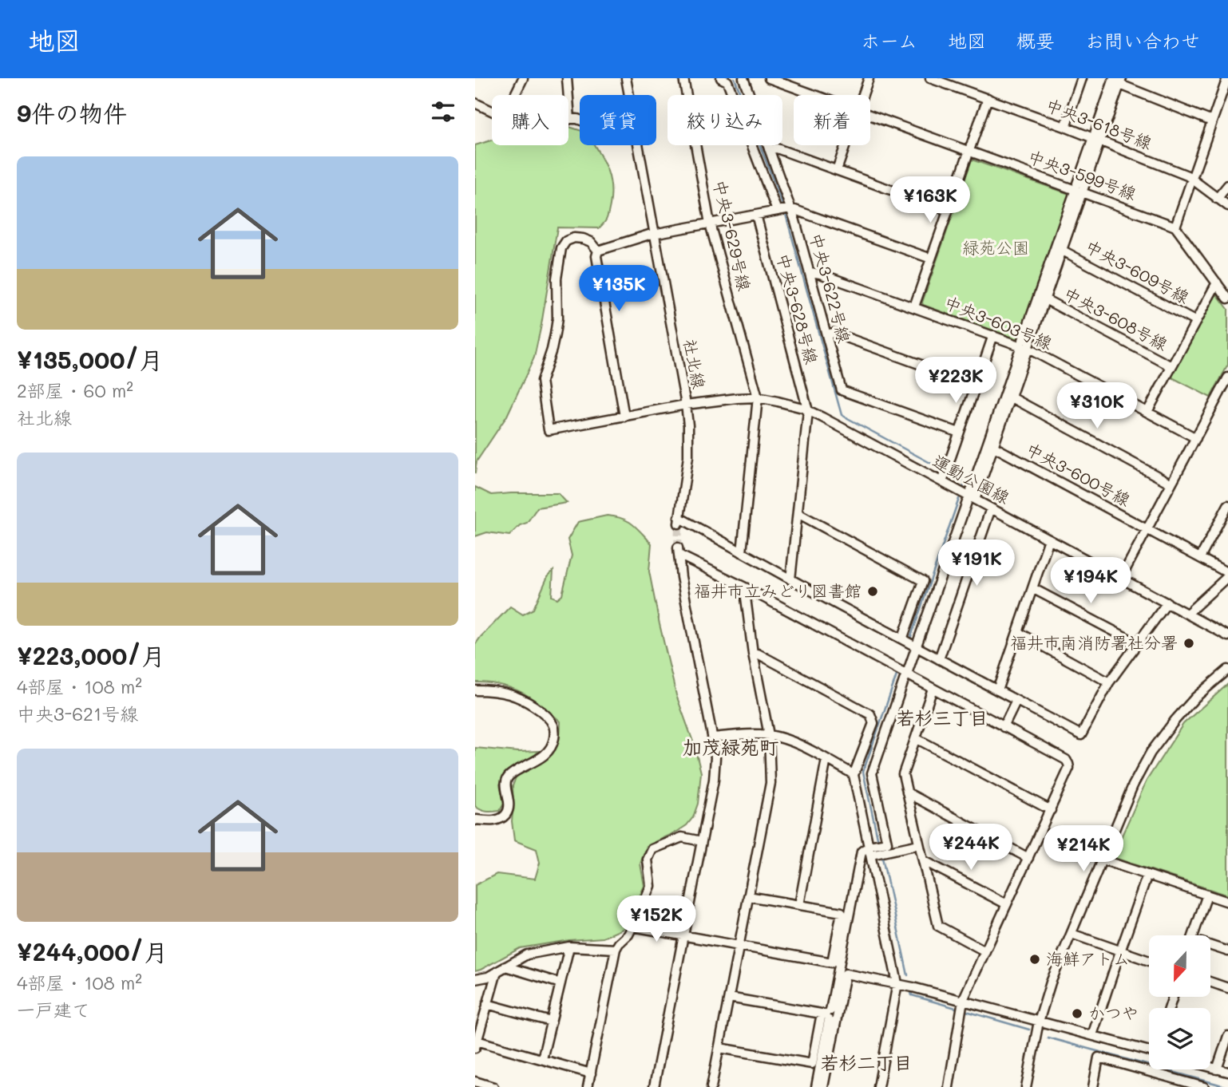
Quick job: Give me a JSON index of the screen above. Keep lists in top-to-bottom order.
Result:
{
  "streets": {
    "street": [
      "中央3-618号線",
      "中央3-599号線",
      "中央3-629号線",
      "中央3-609号線",
      "中央3-622号線",
      "中央3-628号線",
      "中央3-608号線",
      "中央3-603号線",
      "社北線",
      "中央3-600号線",
      "運動公園線"
    ]
  },
  "crossings": [
    ["中央3-629号線", "運動公園線"],
    ["中央3-622号線", "中央3-603号線"],
    ["中央3-628号線", "運動公園線"],
    ["社北線", "運動公園線"]
  ],
  "districts": ["若杉三丁目", "加茂緑苑町", "若杉二丁目"],
  "parks": ["緑苑公園"],
  "places": [
    "福井市立みどり図書館",
    "福井市南消防署社分署",
    "海鮮アトム",
    "かつや"
  ],
  "north": "bottom",
  "page": {
    "header": "地図",
    "nav": [
      "ホーム",
      "地図",
      "概要",
      "お問い合わせ"
    ],
    "heading": "9件の物件",
    "chip": [
      "購入",
      "賃貸",
      "絞り込み",
      "新着"
    ],
    "list": [
      {
        "name": "¥135,000/月",
        "note": "2部屋 · 60 m² · 社北線"
      },
      {
        "name": "¥223,000/月",
        "note": "4部屋 · 108 m² · 中央3-621号線"
      },
      {
        "name": "¥244,000/月",
        "note": "4部屋 · 108 m² · 一戸建て"
      }
    ],
    "price": [
      "¥163K",
      "¥135K",
      "¥223K",
      "¥310K",
      "¥191K",
      "¥194K",
      "¥244K",
      "¥214K",
      "¥152K"
    ]
  }
}
